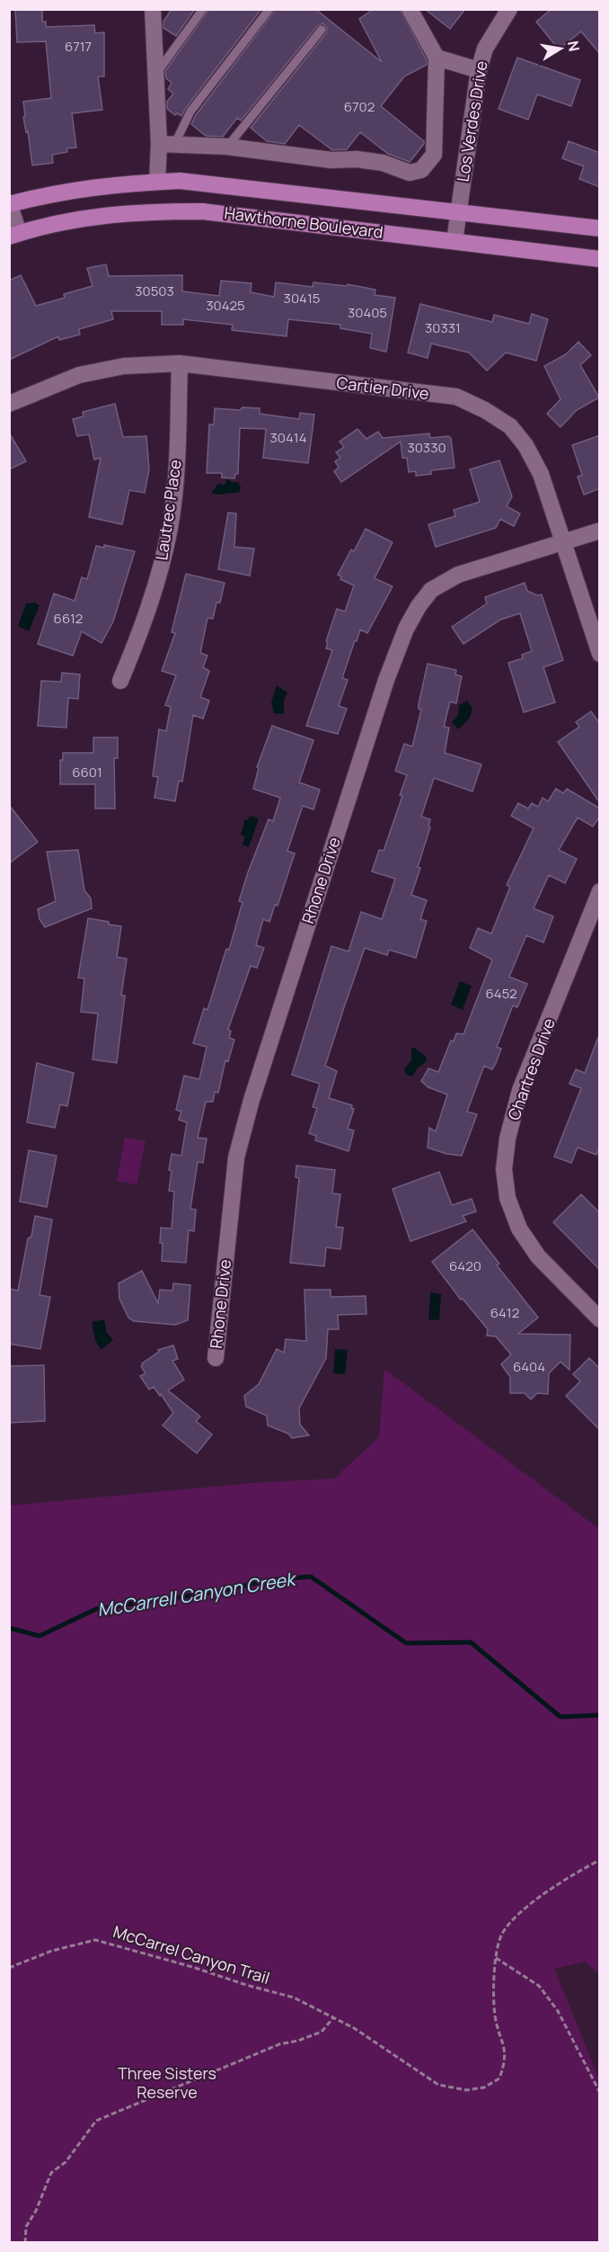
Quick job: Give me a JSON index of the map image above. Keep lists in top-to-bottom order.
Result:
{
  "streets": {
    "main road": ["Hawthorne Boulevard"],
    "street": [
      "Los Verdes Drive",
      "Cartier Drive",
      "Lautrec Place",
      "Rhone Drive",
      "Chartres Drive"
    ],
    "path": ["McCarrel Canyon Trail"]
  },
  "crossings": [
    ["Los Verdes Drive", "Hawthorne Boulevard"],
    ["Cartier Drive", "Lautrec Place"],
    ["Cartier Drive", "Rhone Drive"]
  ],
  "water": ["McCarrell Canyon Creek"],
  "parks": ["Three Sisters Reserve"],
  "house_numbers": [
    "6717",
    "6702",
    "30503",
    "30415",
    "30425",
    "30405",
    "30331",
    "30414",
    "30330",
    "6612",
    "6601",
    "6452",
    "6420",
    "6412",
    "6404"
  ],
  "north": "right"
}
